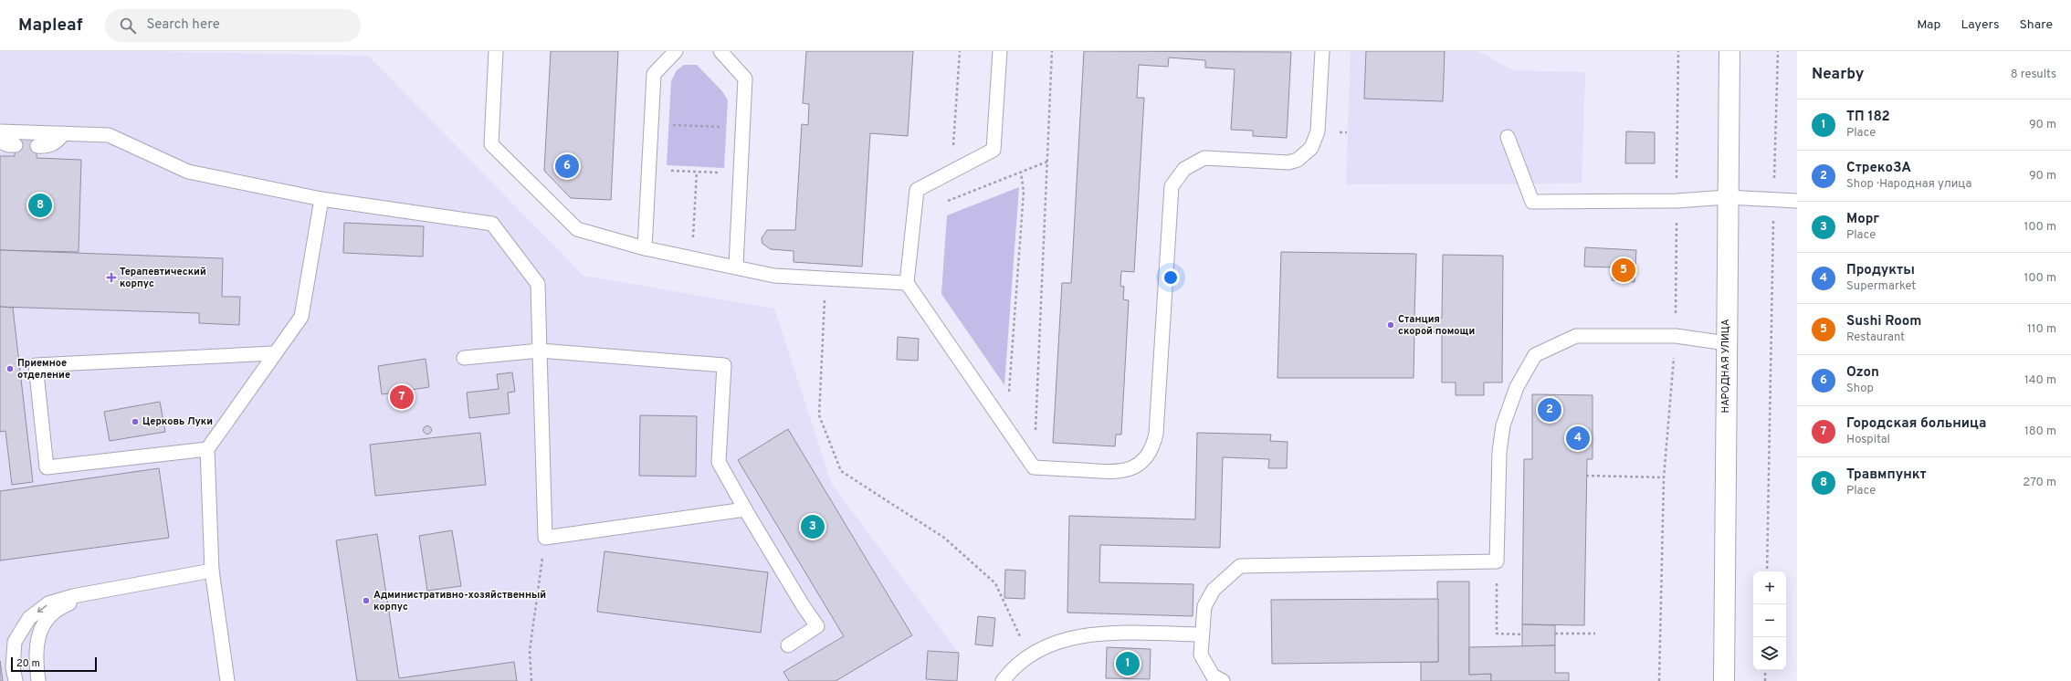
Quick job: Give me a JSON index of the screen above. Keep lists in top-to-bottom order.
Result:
{
  "streets": {
    "street": ["НАРОДНАЯ УЛИЦА"]
  },
  "places": {
    "health": ["Терапевтический корпус"],
    "other": [
      "Станция скорой помощи",
      "Приемное отделение",
      "Церковь Луки",
      "Административно-хозяйственный корпус"
    ]
  },
  "scale_bar": "20 m",
  "page": {
    "header": "Mapleaf",
    "search": "Search here",
    "nav": ["Map", "Layers", "Share"],
    "heading": ["Nearby", "8 results"],
    "list": [
      {
        "mark": "1",
        "name": "ТП 182",
        "note": "Place",
        "value": "90 m"
      },
      {
        "mark": "2",
        "name": "СтрекоЗА",
        "note": "Shop · Народная улица",
        "value": "90 m"
      },
      {
        "mark": "3",
        "name": "Морг",
        "note": "Place",
        "value": "100 m"
      },
      {
        "mark": "4",
        "name": "Продукты",
        "note": "Supermarket",
        "value": "100 m"
      },
      {
        "mark": "5",
        "name": "Sushi Room",
        "note": "Restaurant",
        "value": "110 m"
      },
      {
        "mark": "6",
        "name": "Ozon",
        "note": "Shop",
        "value": "140 m"
      },
      {
        "mark": "7",
        "name": "Городская больница",
        "note": "Hospital",
        "value": "180 m"
      },
      {
        "mark": "8",
        "name": "Травмпункт",
        "note": "Place",
        "value": "270 m"
      }
    ],
    "pins": [
      "6",
      "8",
      "5",
      "7",
      "2",
      "4",
      "3",
      "1"
    ],
    "map_buttons": ["+", "−"],
    "scale": "20 m"
  }
}
